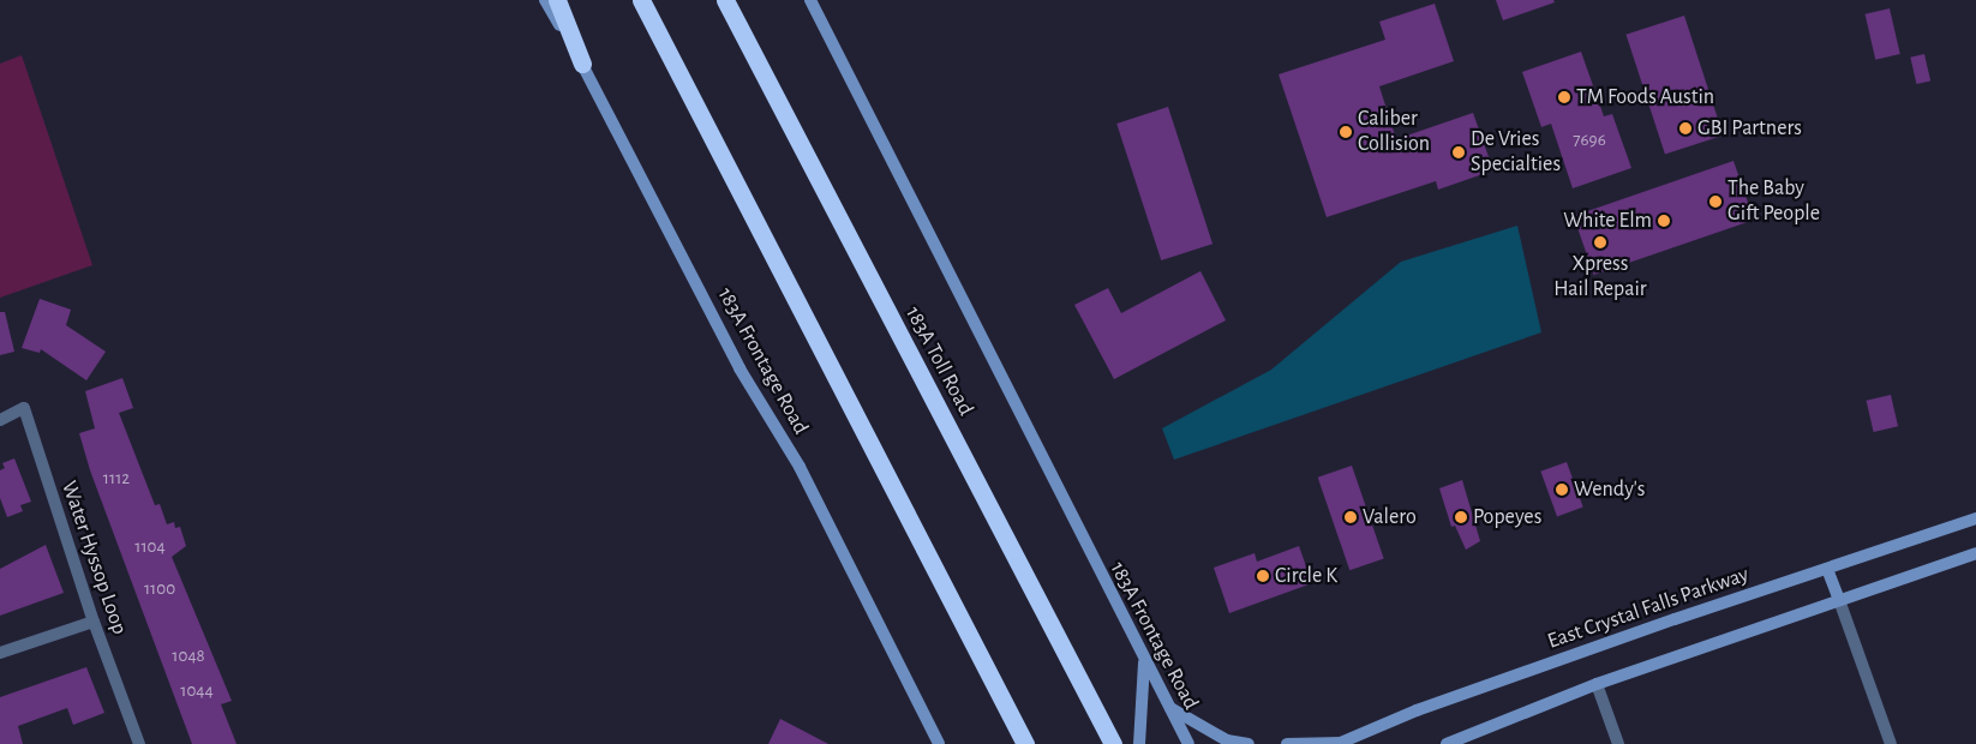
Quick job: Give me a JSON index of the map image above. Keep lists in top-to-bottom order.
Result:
{
  "streets": {
    "highway": ["183A Toll Road"],
    "main road": ["183A Frontage Road", "East Crystal Falls Parkway"],
    "street": ["Water Hyssop Loop"]
  },
  "places": [
    "TM Foods Austin",
    "GBI Partners",
    "Caliber Collision",
    "De Vries Specialties",
    "The Baby Gift People",
    "White Elm",
    "Xpress Hail Repair",
    "Wendy's",
    "Valero",
    "Popeyes",
    "Circle K"
  ],
  "house_numbers": [
    "7696",
    "1112",
    "1104",
    "1100",
    "1048",
    "1044"
  ]
}
